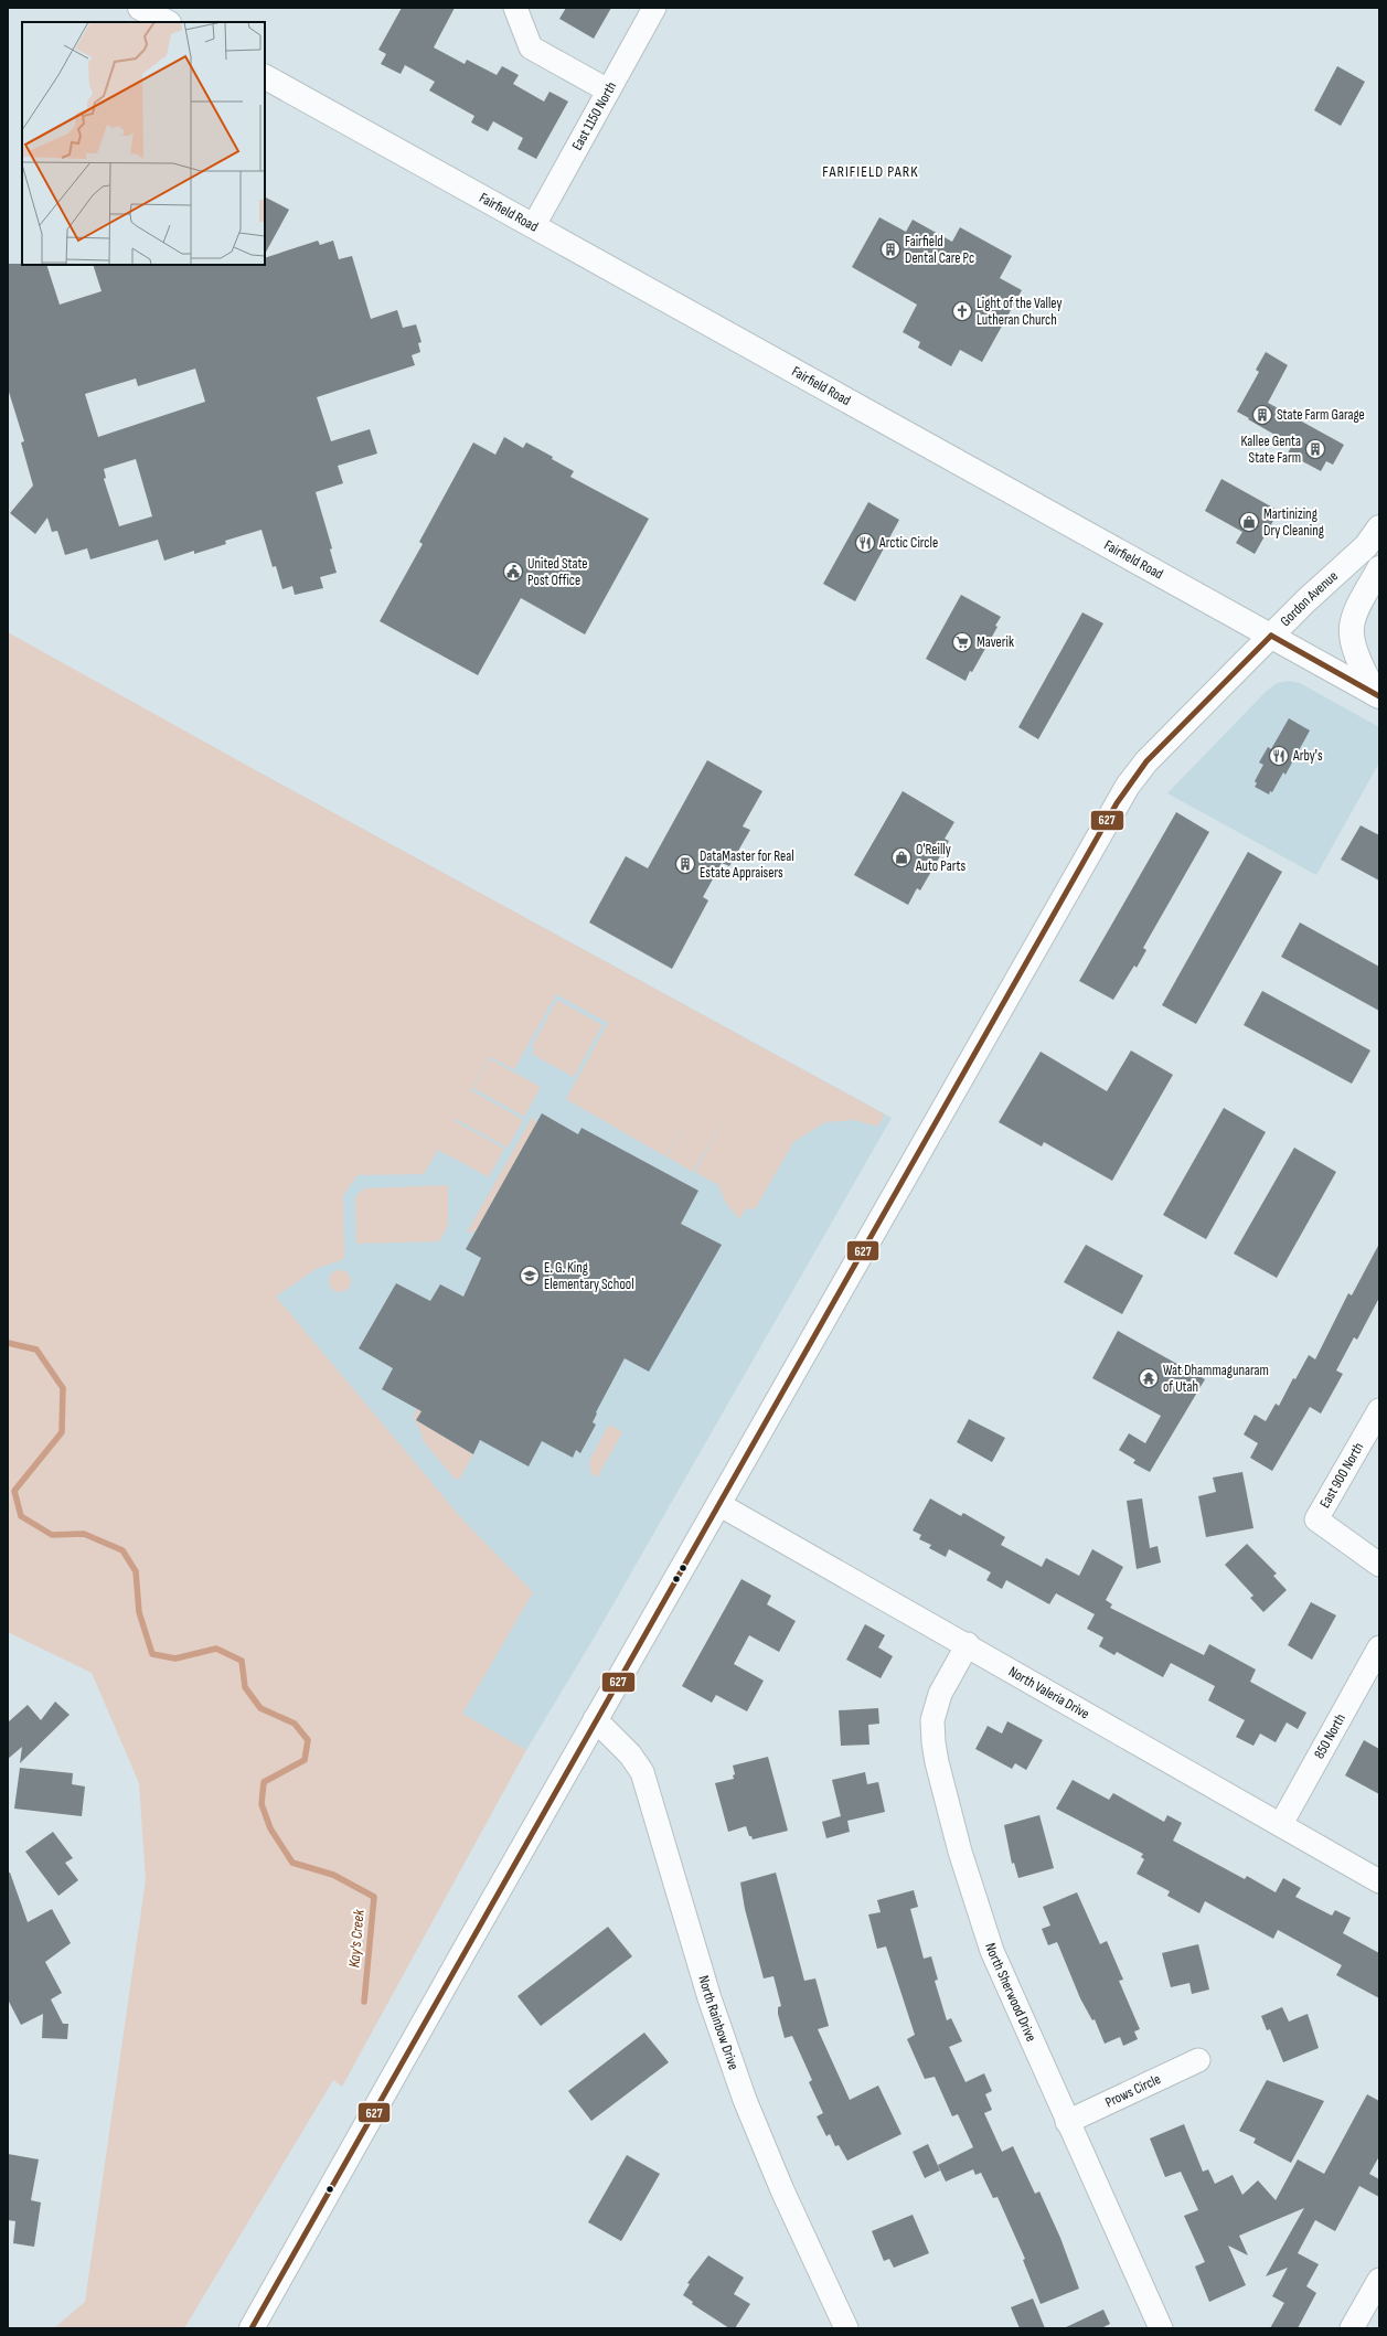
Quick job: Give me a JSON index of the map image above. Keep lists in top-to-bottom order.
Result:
{
  "streets": {
    "main road": ["Fairfield Road", "Gordon Avenue"],
    "street": [
      "East 1150 North",
      "East 900 North",
      "North Valeria Drive",
      "850 North",
      "North Sherwood Drive",
      "North Rainbow Drive",
      "Prows Circle"
    ]
  },
  "crossings": [
    ["East 1150 North", "Fairfield Road"],
    ["Fairfield Road", "Gordon Avenue"],
    ["Gordon Avenue", "North Valeria Drive"],
    ["Gordon Avenue", "North Rainbow Drive"],
    ["North Valeria Drive", "850 North"],
    ["North Valeria Drive", "North Sherwood Drive"],
    ["North Sherwood Drive", "Prows Circle"]
  ],
  "districts": ["FARIFIELD PARK"],
  "water": ["Kay's Creek"],
  "places": {
    "building": [
      "Fairfield Dental Care Pc",
      "State Farm Garage",
      "Kallee Genta State Farm",
      "DataMaster for Real Estate Appraisers"
    ],
    "church": ["Light of the Valley Lutheran Church"],
    "shop": ["Martinizing Dry Cleaning", "O'Reilly Auto Parts"],
    "restaurant": ["Arctic Circle", "Arby's"],
    "public building": ["United State Post Office"],
    "supermarket": ["Maverik"],
    "school or university": ["E. G. King Elementary School"],
    "temple": ["Wat Dhammagunaram of Utah"]
  },
  "lines": ["transit line 627"]
}
